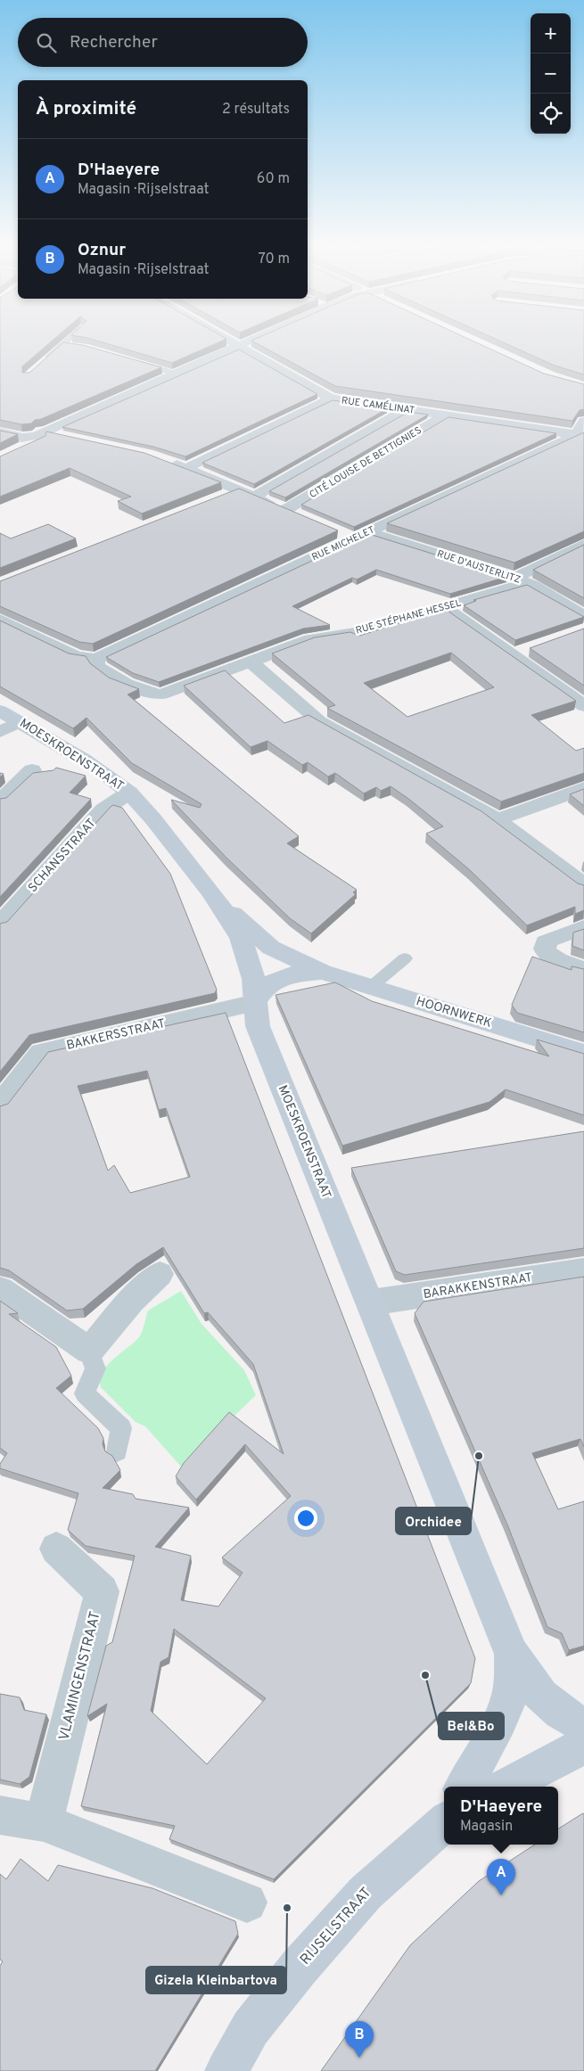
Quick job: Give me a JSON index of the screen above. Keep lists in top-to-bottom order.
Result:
{
  "streets": {
    "street": [
      "RUE CAMÉLINAT",
      "CITÉ LOUISE DE BETTIGNIES",
      "RUE MICHELET",
      "RUE D'AUSTERLITZ",
      "RUE STÉPHANE HESSEL",
      "MOESKROENSTRAAT",
      "SCHANSSTRAAT",
      "HOORNWERK",
      "BAKKERSSTRAAT",
      "BARAKKENSTRAAT",
      "VLAMINGENSTRAAT",
      "RIJSELSTRAAT"
    ]
  },
  "crossings": [
    ["RUE CAMÉLINAT", "CITÉ LOUISE DE BETTIGNIES"],
    ["RUE CAMÉLINAT", "RUE MICHELET"],
    ["RUE MICHELET", "RUE D'AUSTERLITZ"],
    ["RUE MICHELET", "RUE STÉPHANE HESSEL"],
    ["RUE D'AUSTERLITZ", "RUE STÉPHANE HESSEL"],
    ["MOESKROENSTRAAT", "SCHANSSTRAAT"],
    ["MOESKROENSTRAAT", "HOORNWERK"],
    ["MOESKROENSTRAAT", "BAKKERSSTRAAT"],
    ["MOESKROENSTRAAT", "BARAKKENSTRAAT"],
    ["HOORNWERK", "BAKKERSSTRAAT"]
  ],
  "places": ["Orchidee", "Bel&Bo", "Gizela Kleinbartova"],
  "page": {
    "map_buttons": ["+", "−"],
    "search": "Rechercher",
    "heading": ["À proximité", "2 résultats"],
    "list": [
      {
        "mark": "A",
        "name": "D'Haeyere",
        "note": "Magasin · Rijselstraat",
        "value": "60 m"
      },
      {
        "mark": "B",
        "name": "Oznur",
        "note": "Magasin · Rijselstraat",
        "value": "70 m"
      }
    ],
    "popup": ["D'Haeyere", "Magasin"],
    "pins": ["A", "B"]
  }
}
